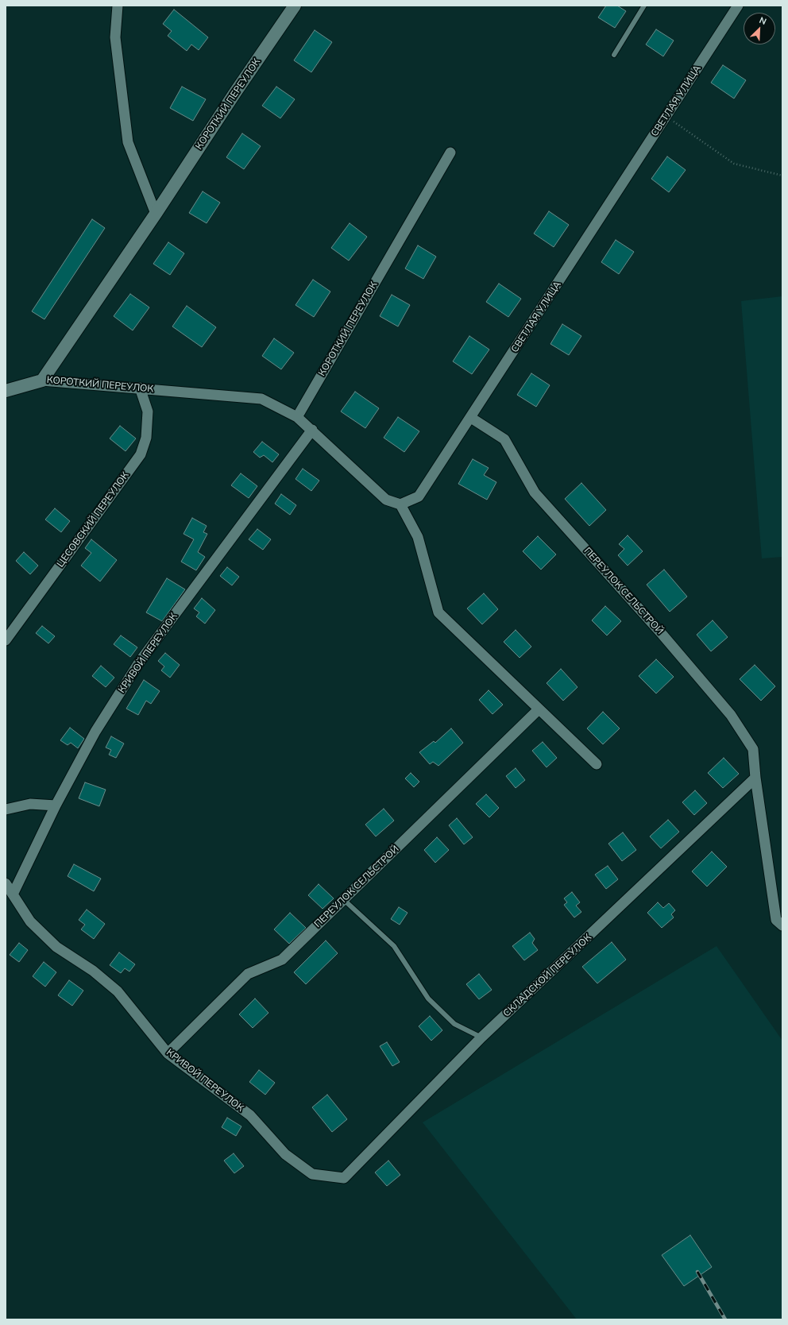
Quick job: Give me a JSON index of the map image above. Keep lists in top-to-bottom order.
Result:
{
  "streets": {
    "street": [
      "СВЕТЛАЯ УЛИЦА",
      "КОРОТКИЙ ПЕРЕУЛОК",
      "ЦЕСОВСКИЙ ПЕРЕУЛОК",
      "ПЕРЕУЛОК СЕЛЬСТРОЙ",
      "КРИВОЙ ПЕРЕУЛОК",
      "СКЛАДСКОЙ ПЕРЕУЛОК"
    ]
  },
  "crossings": [
    ["СВЕТЛАЯ УЛИЦА", "ПЕРЕУЛОК СЕЛЬСТРОЙ"],
    ["КОРОТКИЙ ПЕРЕУЛОК", "ЦЕСОВСКИЙ ПЕРЕУЛОК"],
    ["ПЕРЕУЛОК СЕЛЬСТРОЙ", "КРИВОЙ ПЕРЕУЛОК"],
    ["ПЕРЕУЛОК СЕЛЬСТРОЙ", "СКЛАДСКОЙ ПЕРЕУЛОК"],
    ["КРИВОЙ ПЕРЕУЛОК", "СКЛАДСКОЙ ПЕРЕУЛОК"]
  ],
  "north": "top right"
}
